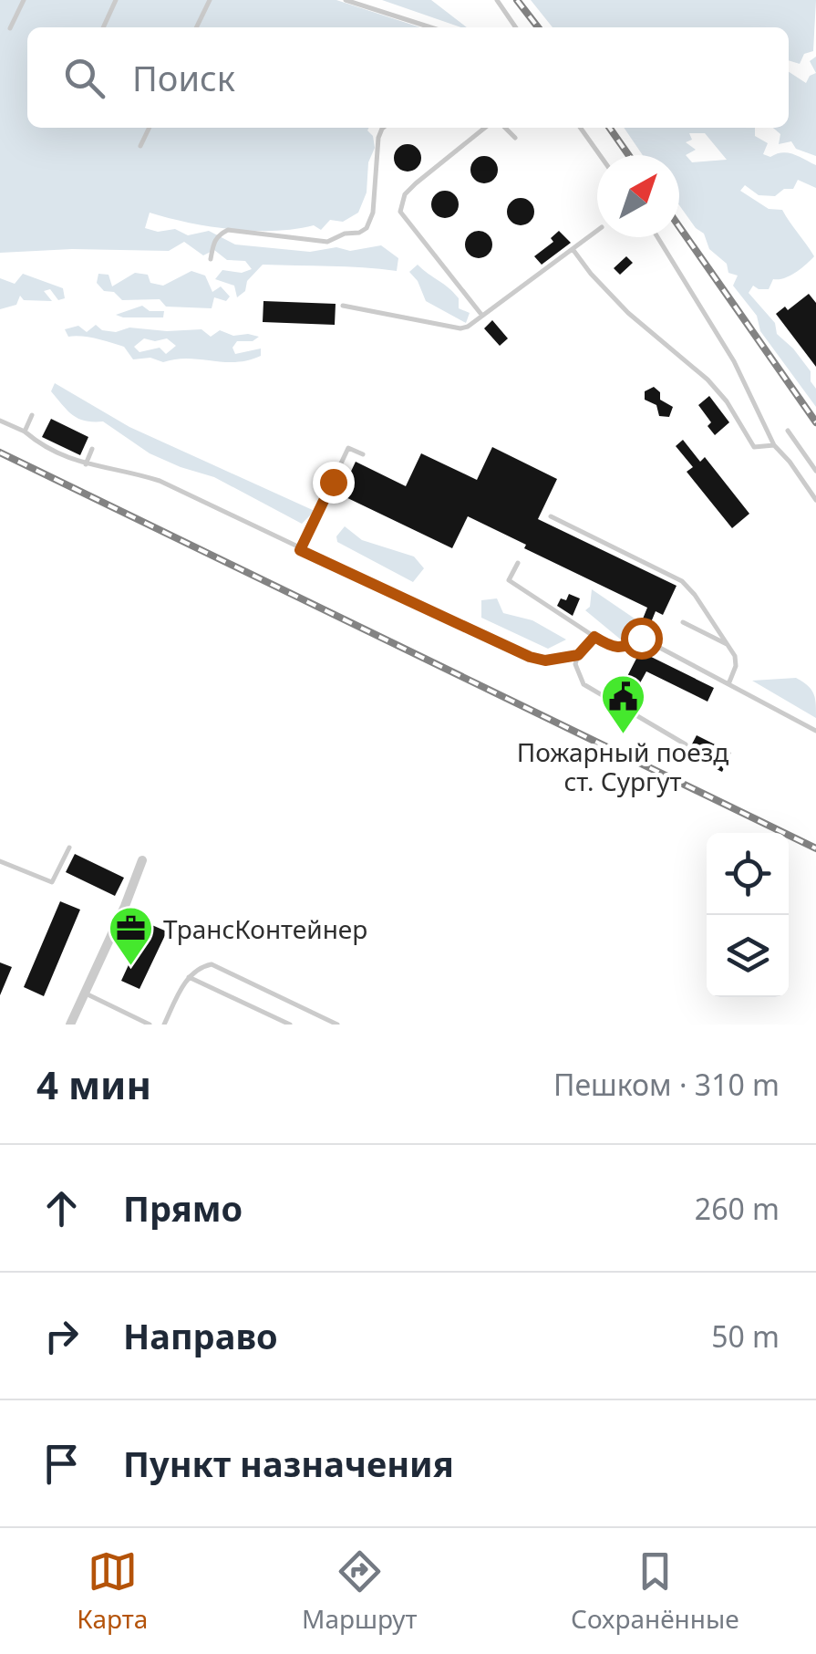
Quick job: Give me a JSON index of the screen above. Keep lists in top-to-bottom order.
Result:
{
  "places": {
    "public building": ["Пожарный поезд ст. Сургут"],
    "office": ["ТрансКонтейнер"]
  },
  "north": "top right",
  "page": {
    "search": "Поиск",
    "heading": ["4 мин", "Пешком · 310 m"],
    "list": [
      ["Прямо", "260 m"],
      ["Направо", "50 m"],
      "Пункт назначения"
    ],
    "nav": ["Карта", "Маршрут", "Сохранённые"]
  }
}
